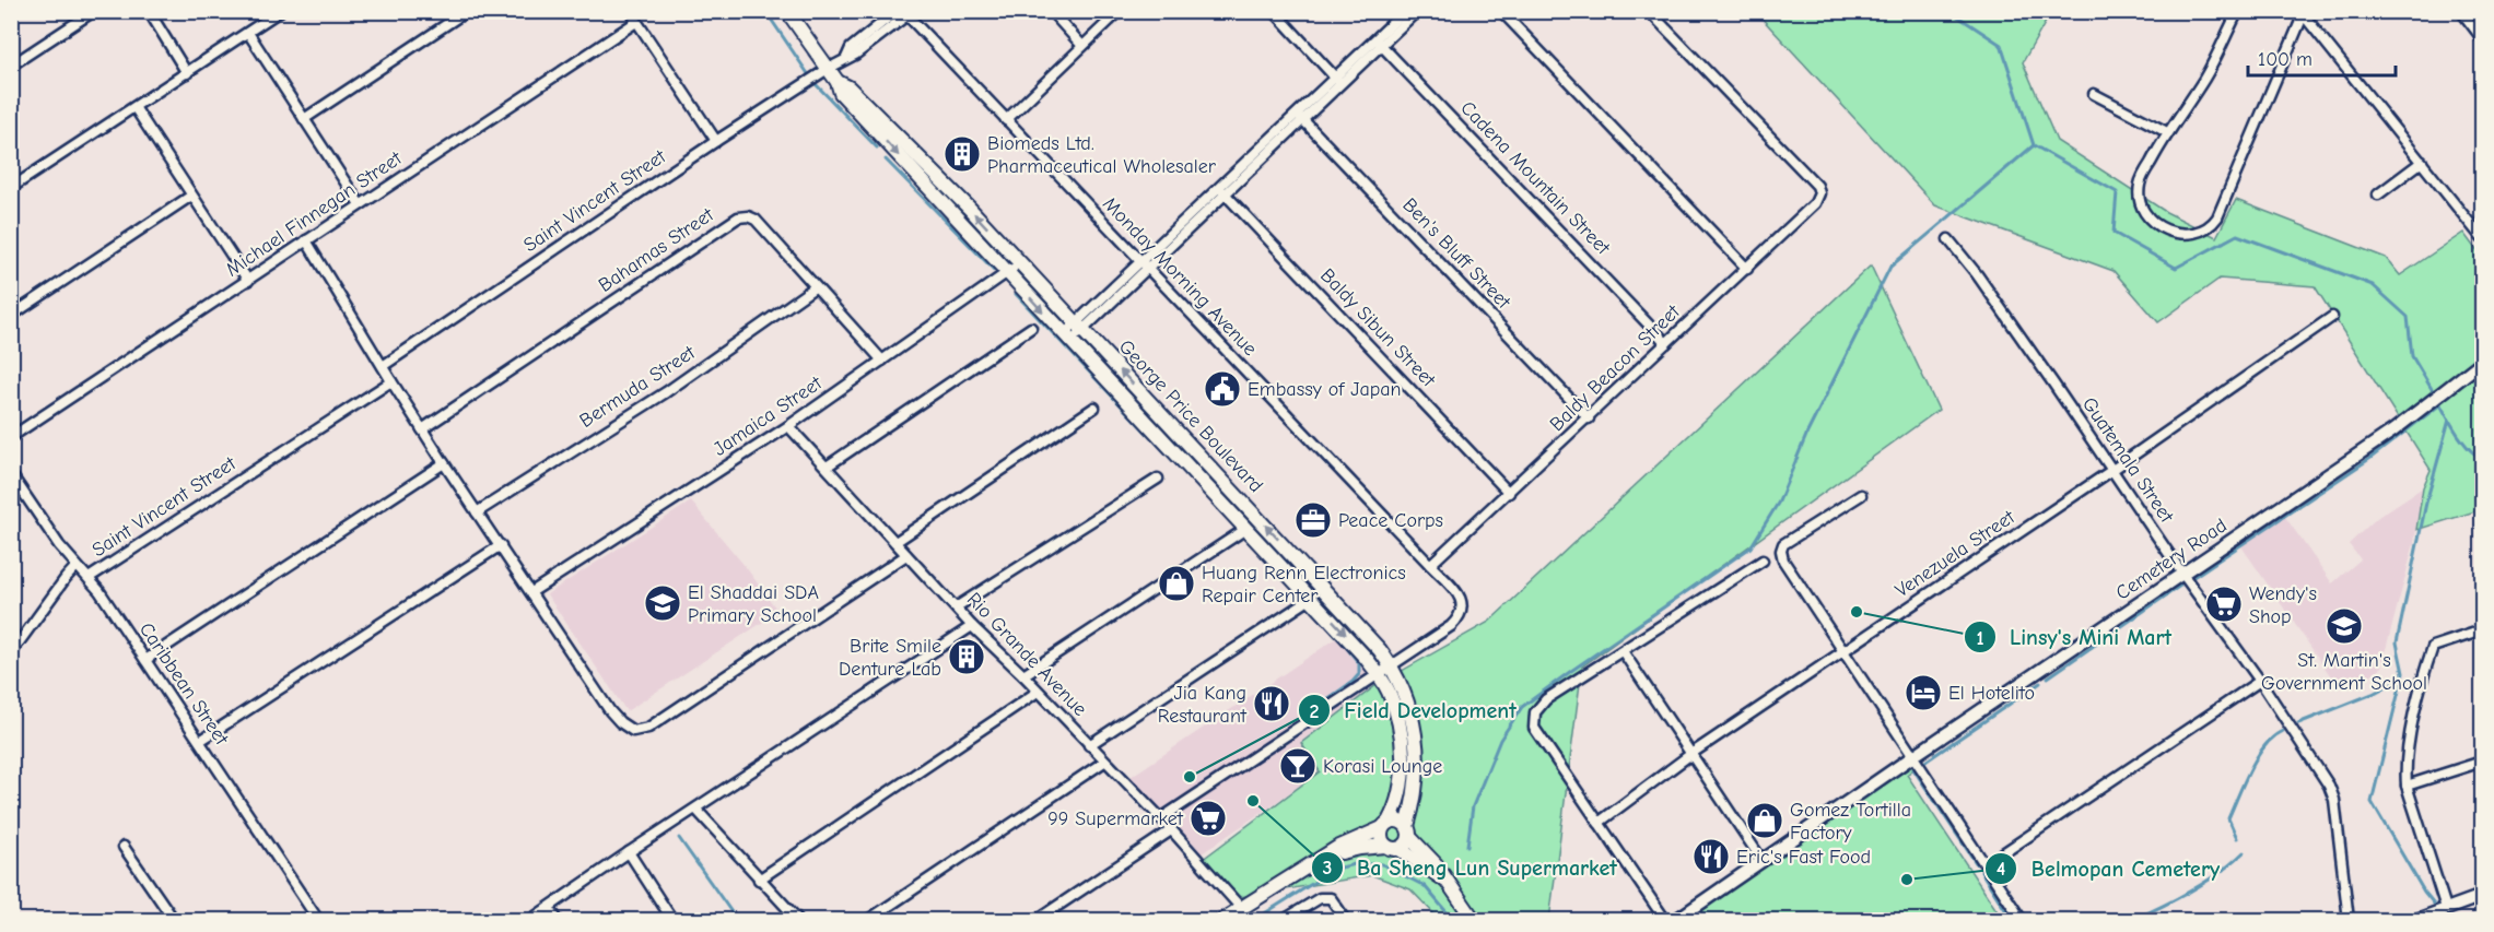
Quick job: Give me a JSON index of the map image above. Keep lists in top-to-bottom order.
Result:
{
  "streets": {
    "main road": ["George Price Boulevard"],
    "street": [
      "Cadena Mountain Street",
      "Saint Vincent Street",
      "Michael Finnegan Street",
      "Bahamas Street",
      "Ben's Bluff Street",
      "Monday Morning Avenue",
      "Baldy Sibun Street",
      "Baldy Beacon Street",
      "Bermuda Street",
      "Jamaica Street",
      "Guatemala Street",
      "Venezuela Street",
      "Cemetery Road",
      "Rio Grande Avenue",
      "Caribbean Street"
    ]
  },
  "crossings": [
    ["Cadena Mountain Street", "Baldy Beacon Street"],
    ["Saint Vincent Street", "Monday Morning Avenue"],
    ["Saint Vincent Street", "George Price Boulevard"],
    ["Saint Vincent Street", "Caribbean Street"],
    ["Bahamas Street", "Bermuda Street"],
    ["Bahamas Street", "Jamaica Street"],
    ["Ben's Bluff Street", "Baldy Beacon Street"],
    ["Monday Morning Avenue", "Baldy Beacon Street"],
    ["Monday Morning Avenue", "George Price Boulevard"],
    ["Baldy Sibun Street", "Baldy Beacon Street"],
    ["Jamaica Street", "George Price Boulevard"],
    ["Jamaica Street", "Rio Grande Avenue"],
    ["Guatemala Street", "Venezuela Street"],
    ["Guatemala Street", "Cemetery Road"]
  ],
  "places": {
    "building": ["Biomeds Ltd. Pharmaceutical Wholesaler", "Brite Smile Denture Lab"],
    "public building": ["Embassy of Japan"],
    "office": ["Peace Corps"],
    "shop": ["Huang Renn Electronics Repair Center", "Gomez Tortilla Factory"],
    "school or university": ["El Shaddai SDA Primary School", "St. Martin's Government School"],
    "supermarket": ["Wendy's Shop", "99 Supermarket"],
    "other": [
      "Linsy's Mini Mart",
      "Field Development",
      "Ba Sheng Lun Supermarket",
      "Belmopan Cemetery"
    ],
    "hotel": ["El Hotelito"],
    "restaurant": ["Jia Kang Restaurant", "Eric's Fast Food"],
    "bar": ["Korasi Lounge"]
  },
  "scale_bar": "100 m"
}
